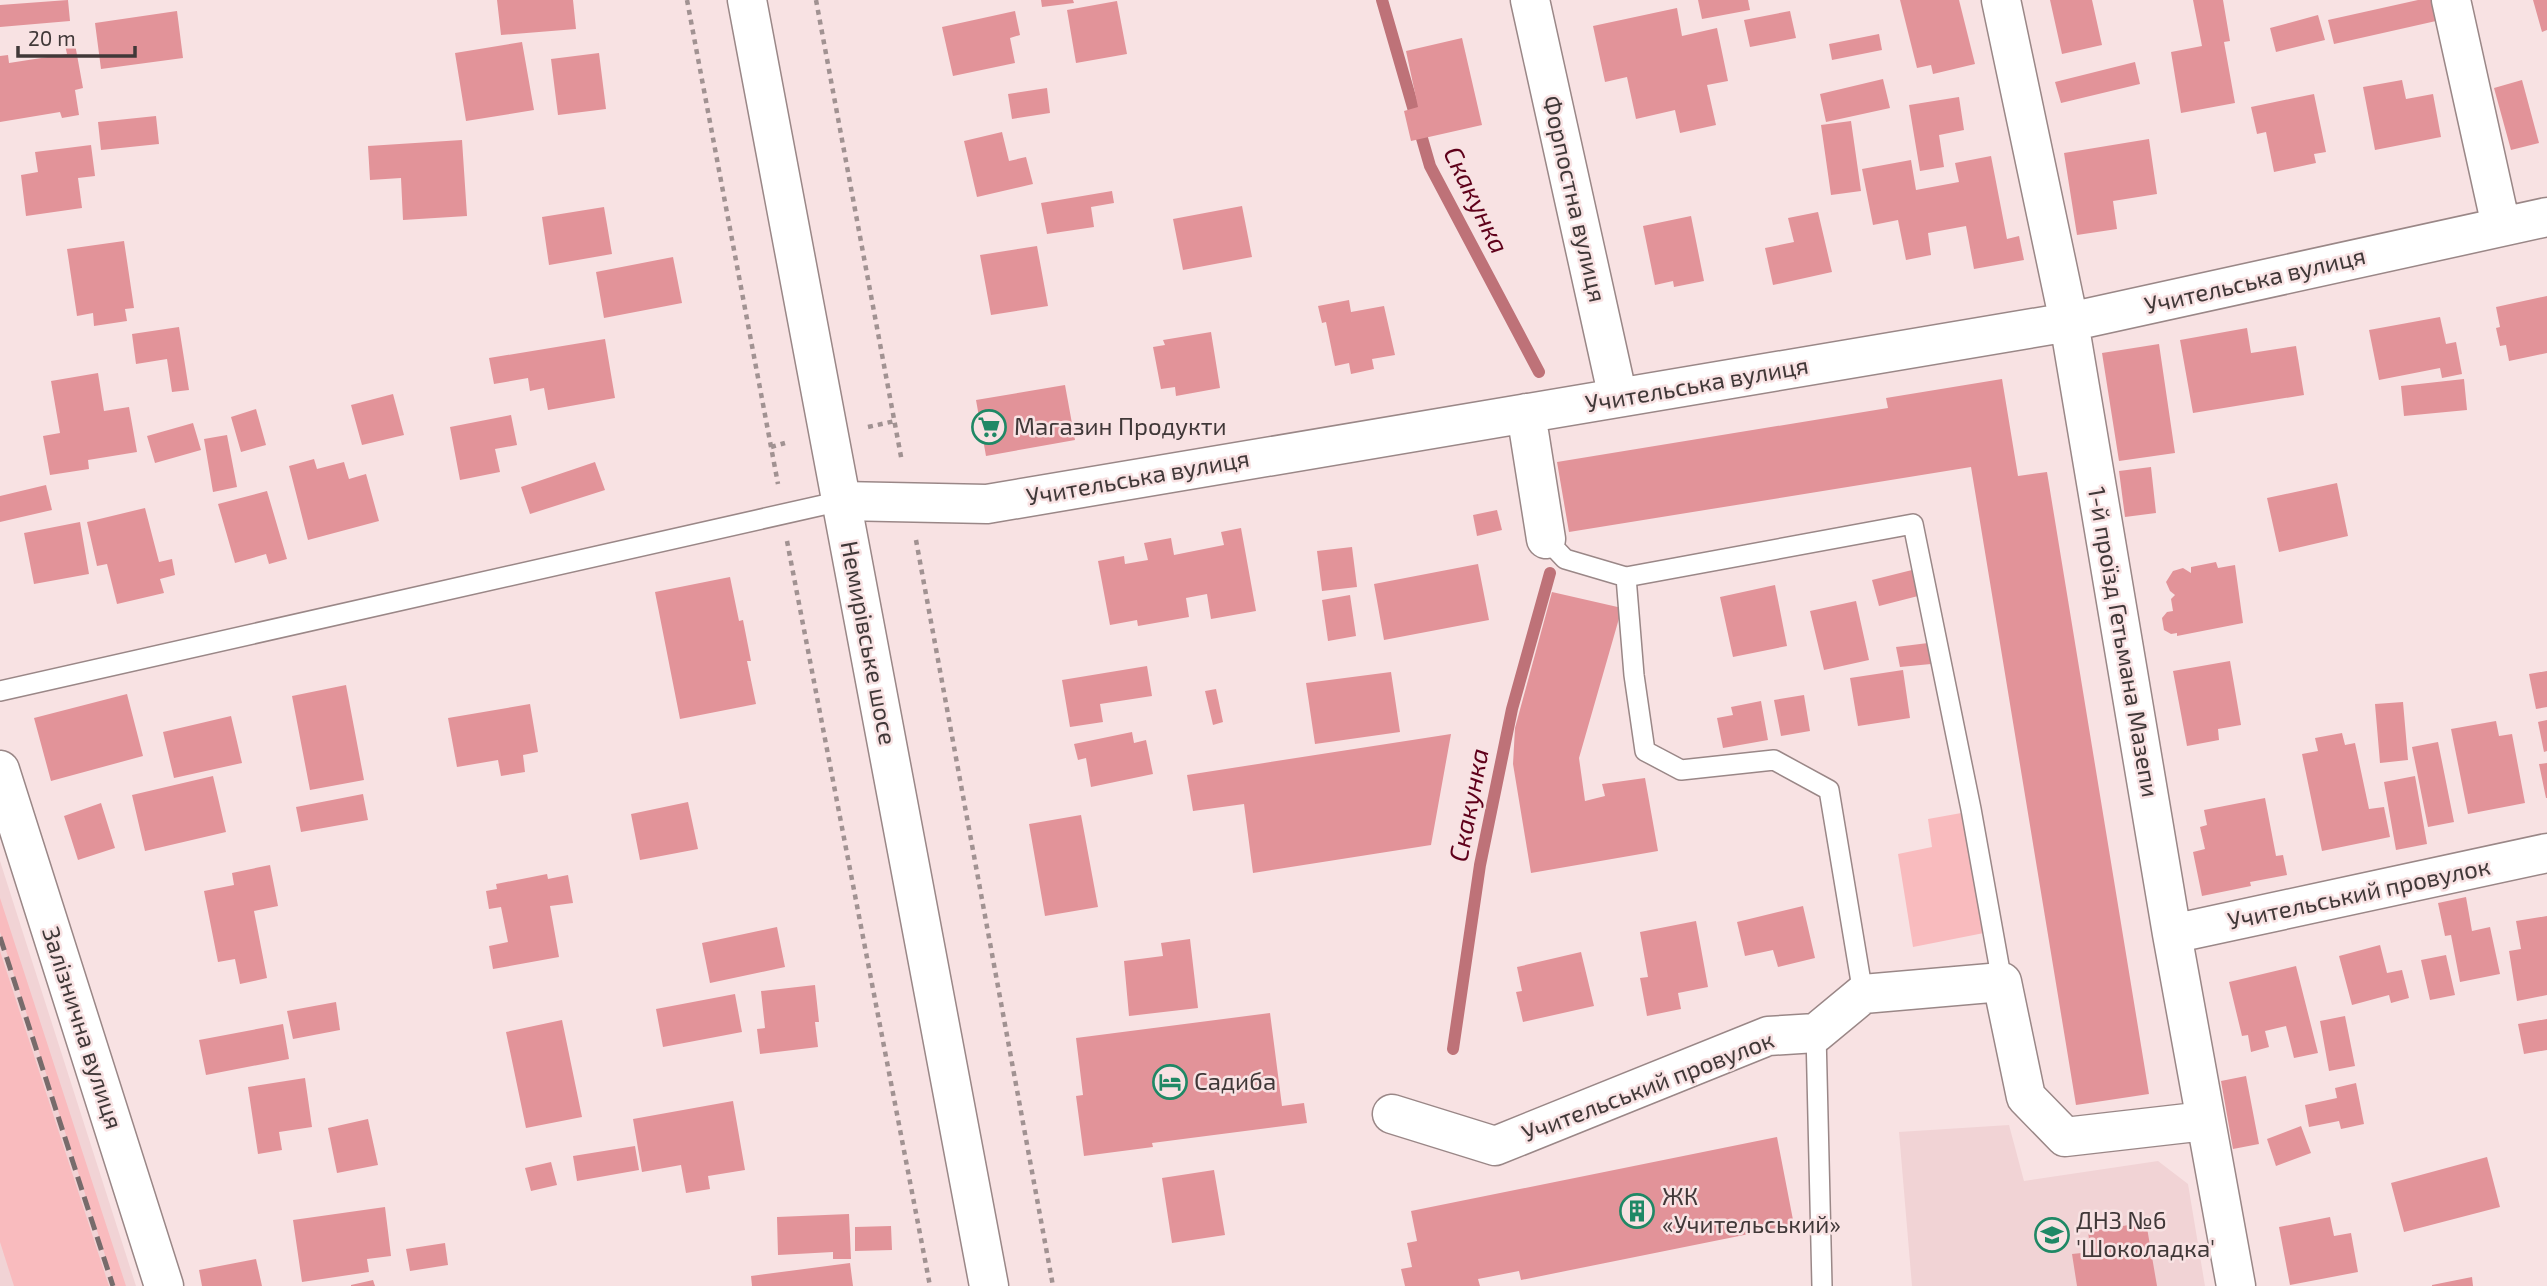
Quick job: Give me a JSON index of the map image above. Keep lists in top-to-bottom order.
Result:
{
  "streets": {
    "street": [
      "Форпостна вулиця",
      "Учительська вулиця",
      "1-й проїзд Гетьмана Мазепи",
      "Немирівське шосе",
      "Учительський провулок",
      "Залізнична вулиця"
    ]
  },
  "crossings": [
    ["Форпостна вулиця", "Учительська вулиця"],
    ["Учительська вулиця", "1-й проїзд Гетьмана Мазепи"],
    ["Учительська вулиця", "Немирівське шосе"],
    ["1-й проїзд Гетьмана Мазепи", "Учительський провулок"]
  ],
  "water": ["Скакунка"],
  "places": {
    "supermarket": ["Магазин Продукти"],
    "hotel": ["Садиба"],
    "building": ["ЖК «Учительський»"],
    "school or university": ["ДНЗ №6 'Шоколадка'"]
  },
  "scale_bar": "20 m"
}
